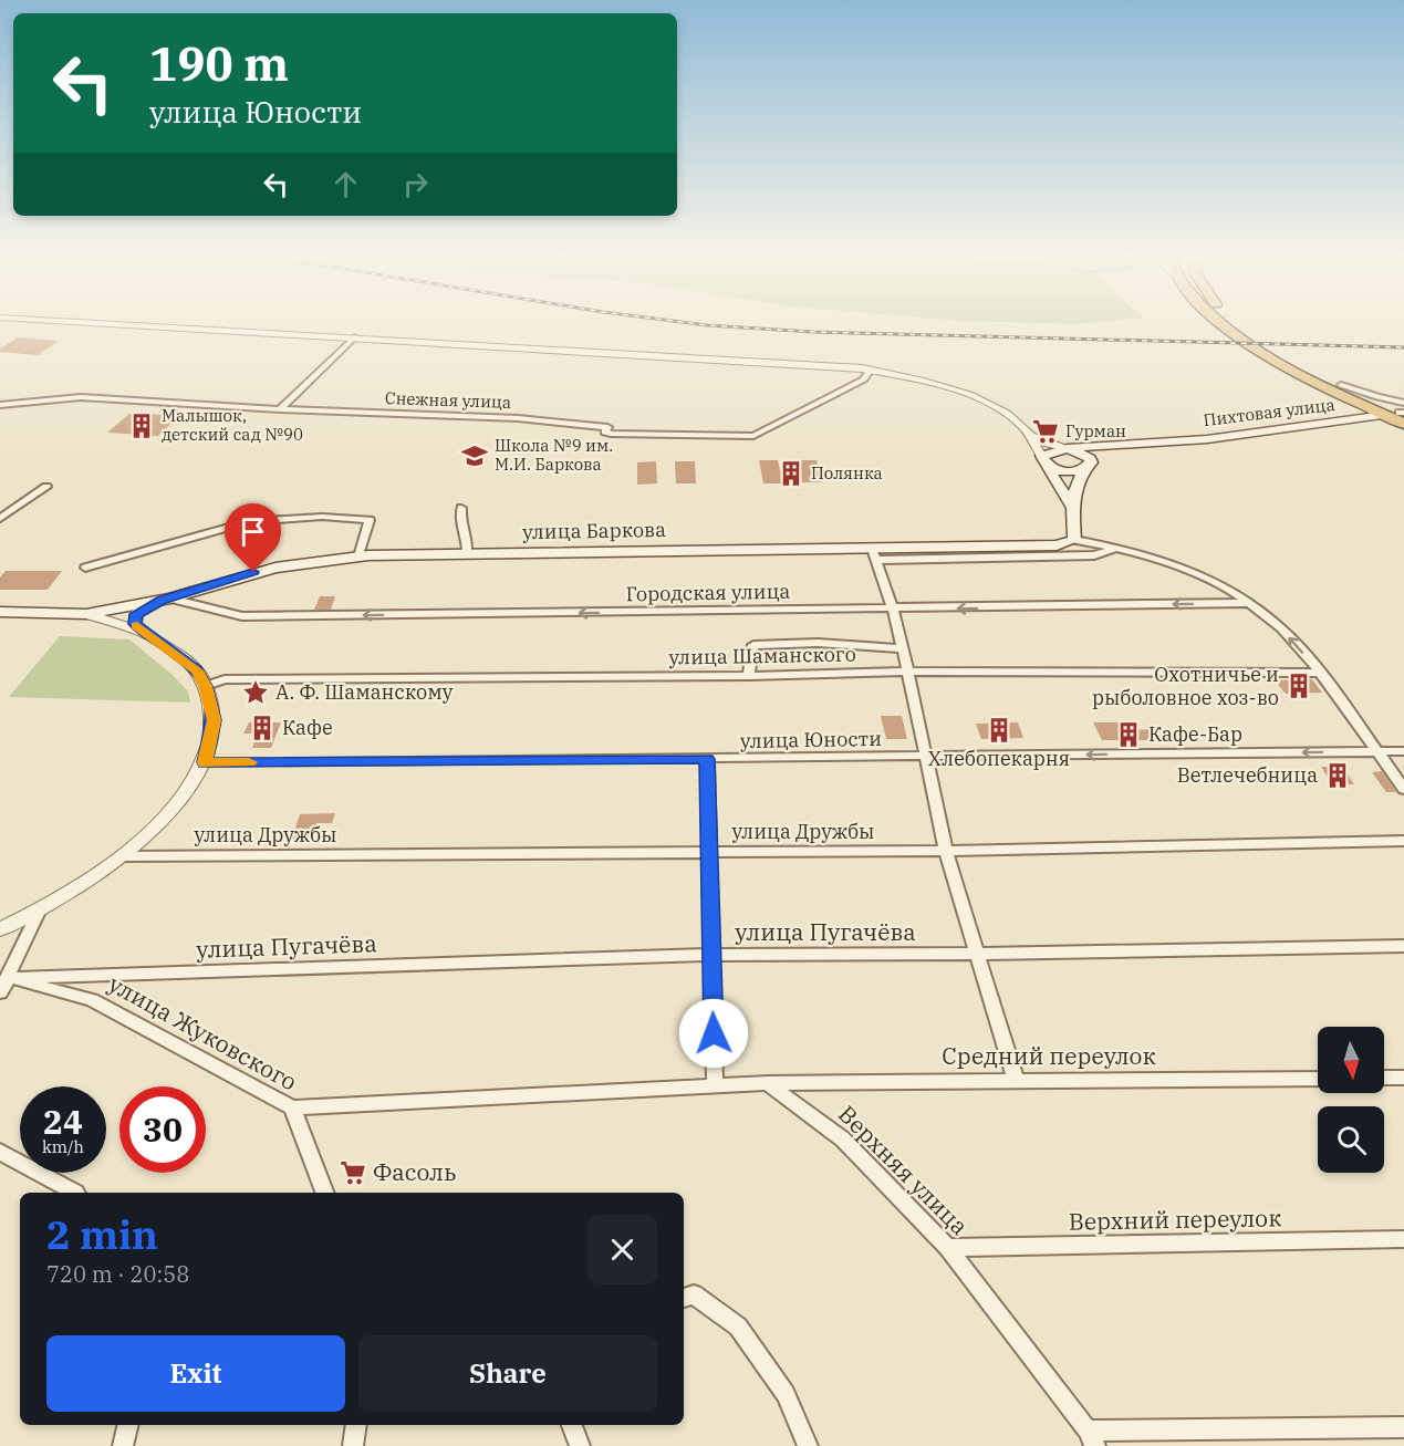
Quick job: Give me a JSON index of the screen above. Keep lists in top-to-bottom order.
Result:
{
  "streets": {
    "main road": ["Пихтовая улица", "улица Баркова"],
    "street": [
      "Снежная улица",
      "Городская улица",
      "улица Шаманского",
      "улица Юности",
      "улица Дружбы",
      "улица Пугачёва",
      "улица Жуковского",
      "Средний переулок",
      "Верхняя улица",
      "Верхний переулок"
    ]
  },
  "crossings": [
    ["Снежная улица", "Пихтовая улица"],
    ["улица Баркова", "Городская улица"],
    ["улица Пугачёва", "улица Жуковского"],
    ["Средний переулок", "Верхняя улица"],
    ["Верхняя улица", "Верхний переулок"]
  ],
  "one_way": ["улица Юности"],
  "places": {
    "building": [
      "Малышок, детский сад №90",
      "Полянка",
      "Охотничье и рыболовное хоз-во",
      "Кафе",
      "Хлебопекарня",
      "Кафе-Бар",
      "Ветлечебница"
    ],
    "supermarket": ["Гурман", "Фасоль"],
    "school or university": ["Школа №9 им. М.И. Баркова"],
    "place": ["А. Ф. Шаманскому"]
  },
  "north": "bottom",
  "page": {
    "turn": ["190 m", "улица Юности"],
    "speed": "24 km/h",
    "limit": "30",
    "heading": ["2 min", "720 m · 20:58"],
    "buttons": ["Exit", "Share"]
  }
}
